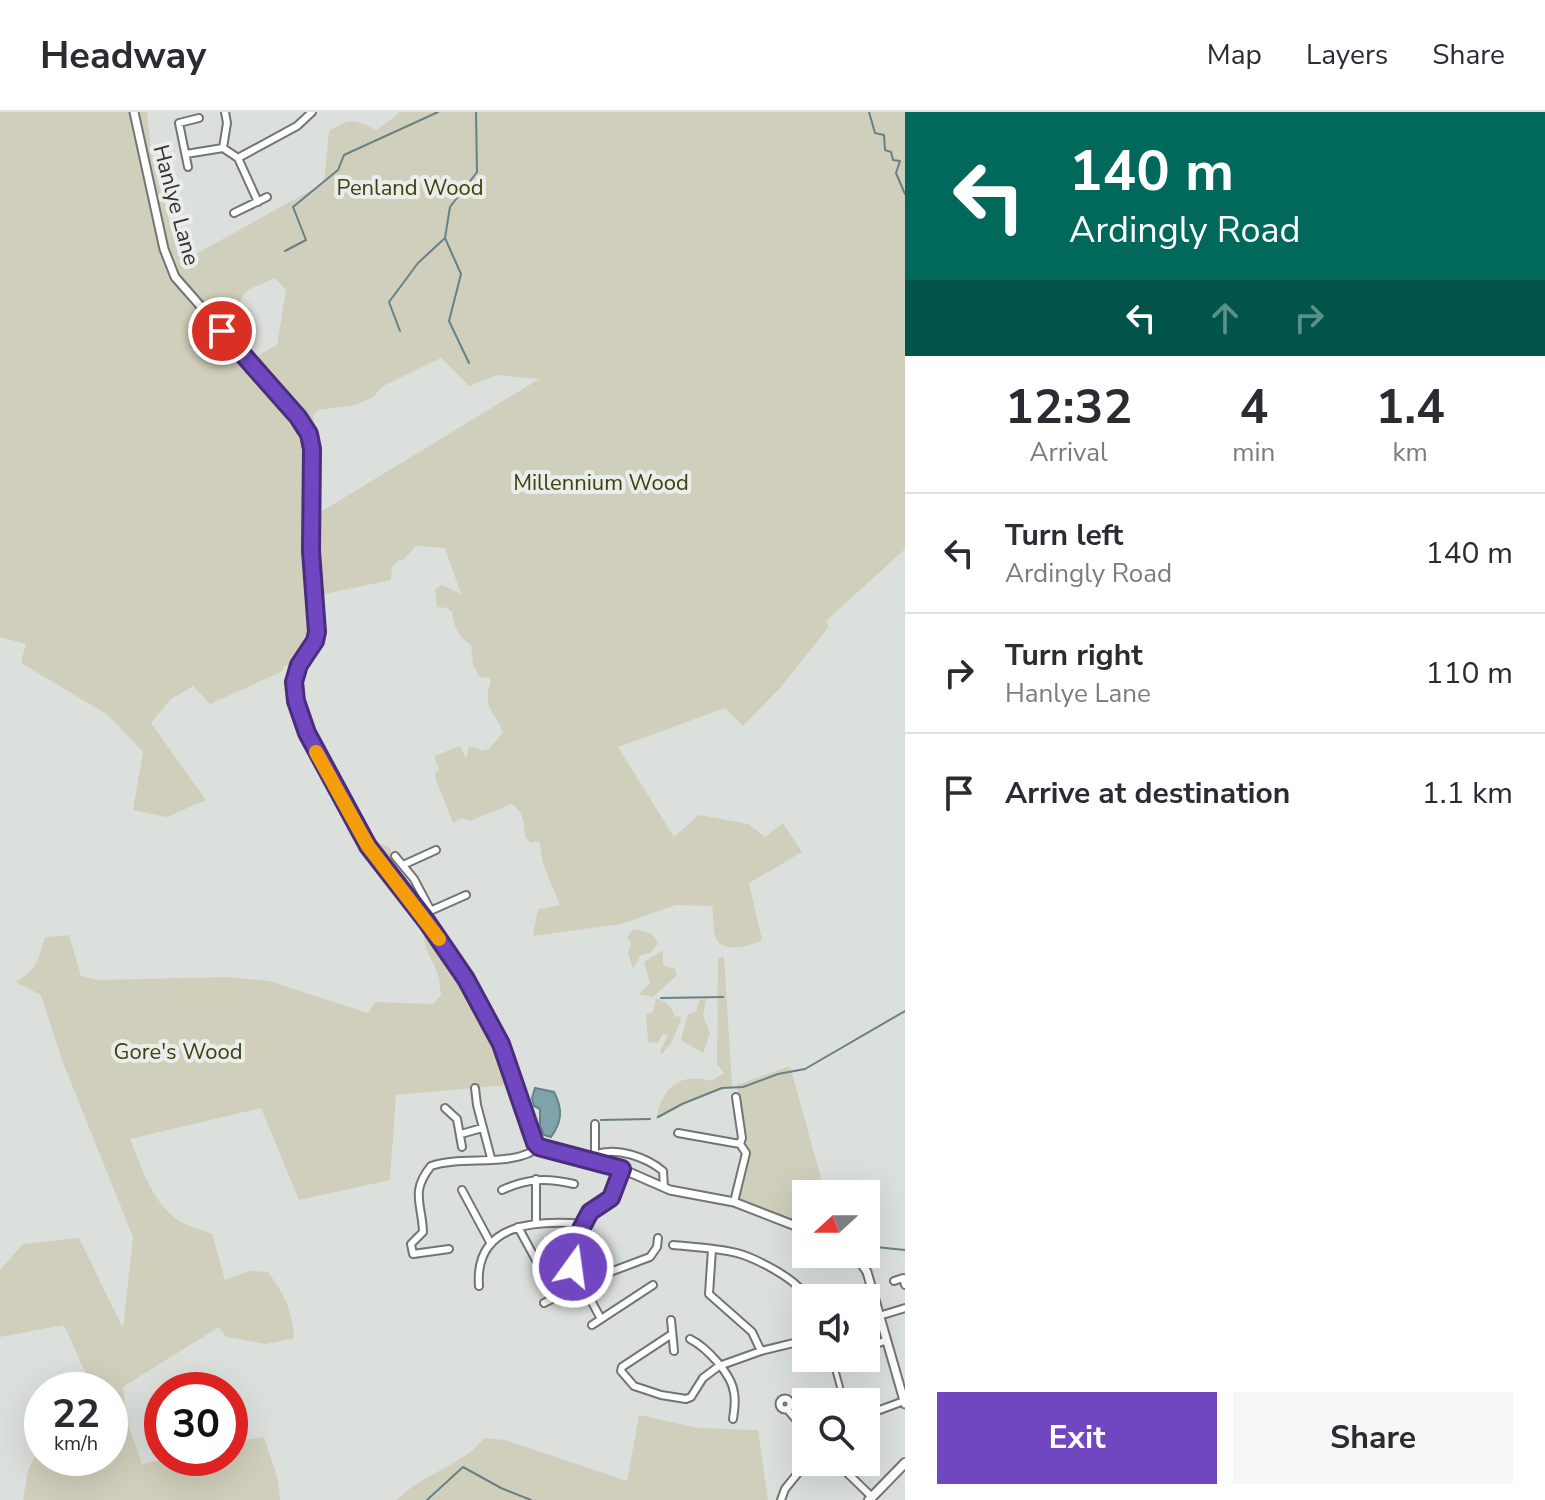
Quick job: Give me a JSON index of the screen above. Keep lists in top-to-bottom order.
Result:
{
  "streets": {
    "street": ["Hanlye Lane"]
  },
  "parks": ["Penland Wood", "Millennium Wood", "Gore's Wood"],
  "north": "left",
  "page": {
    "header": "Headway",
    "nav": ["Map", "Layers", "Share"],
    "turn": ["140 m", "Ardingly Road"],
    "eta": [
      "12:32",
      "Arrival",
      "4",
      "min",
      "1.4",
      "km"
    ],
    "list": [
      {
        "name": "Turn left",
        "note": "Ardingly Road",
        "value": "140 m"
      },
      {
        "name": "Turn right",
        "note": "Hanlye Lane",
        "value": "110 m"
      },
      {
        "name": "Arrive at destination",
        "value": "1.1 km"
      }
    ],
    "speed": "22 km/h",
    "limit": "30",
    "buttons": ["Exit", "Share"]
  }
}
